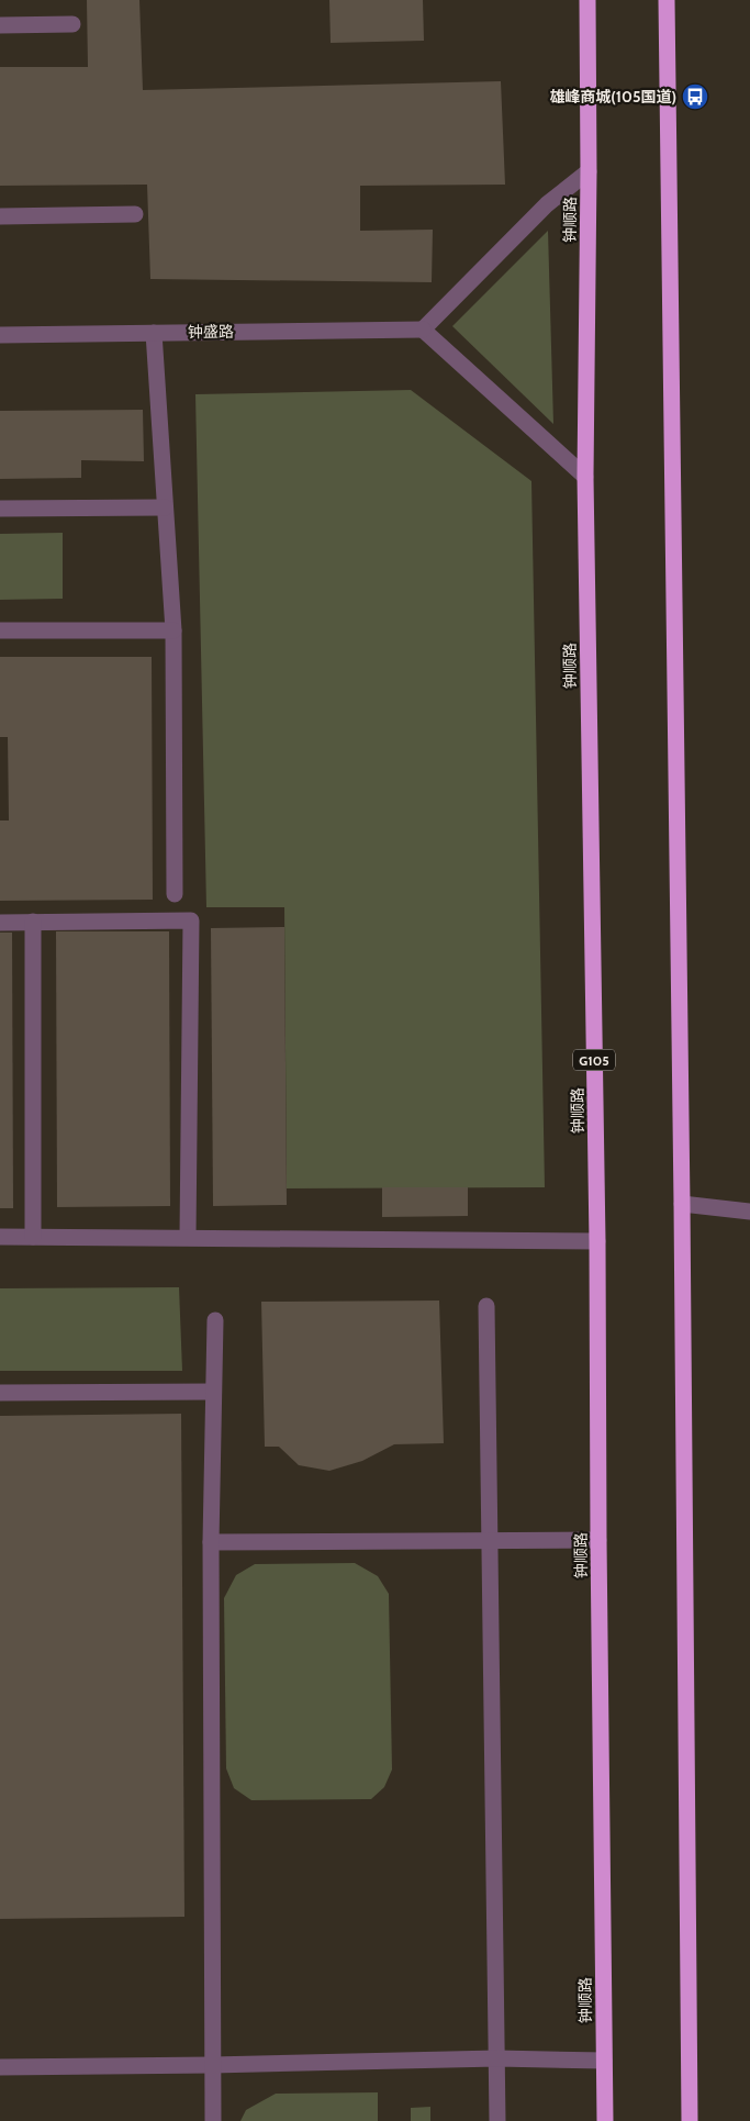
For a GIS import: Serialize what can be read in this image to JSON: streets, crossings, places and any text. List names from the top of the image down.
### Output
{
  "streets": {
    "highway": ["钟顺路", "G105"],
    "street": ["钟盛路"]
  },
  "places": {
    "bus stop": ["雄峰商城(105国道)"]
  }
}
